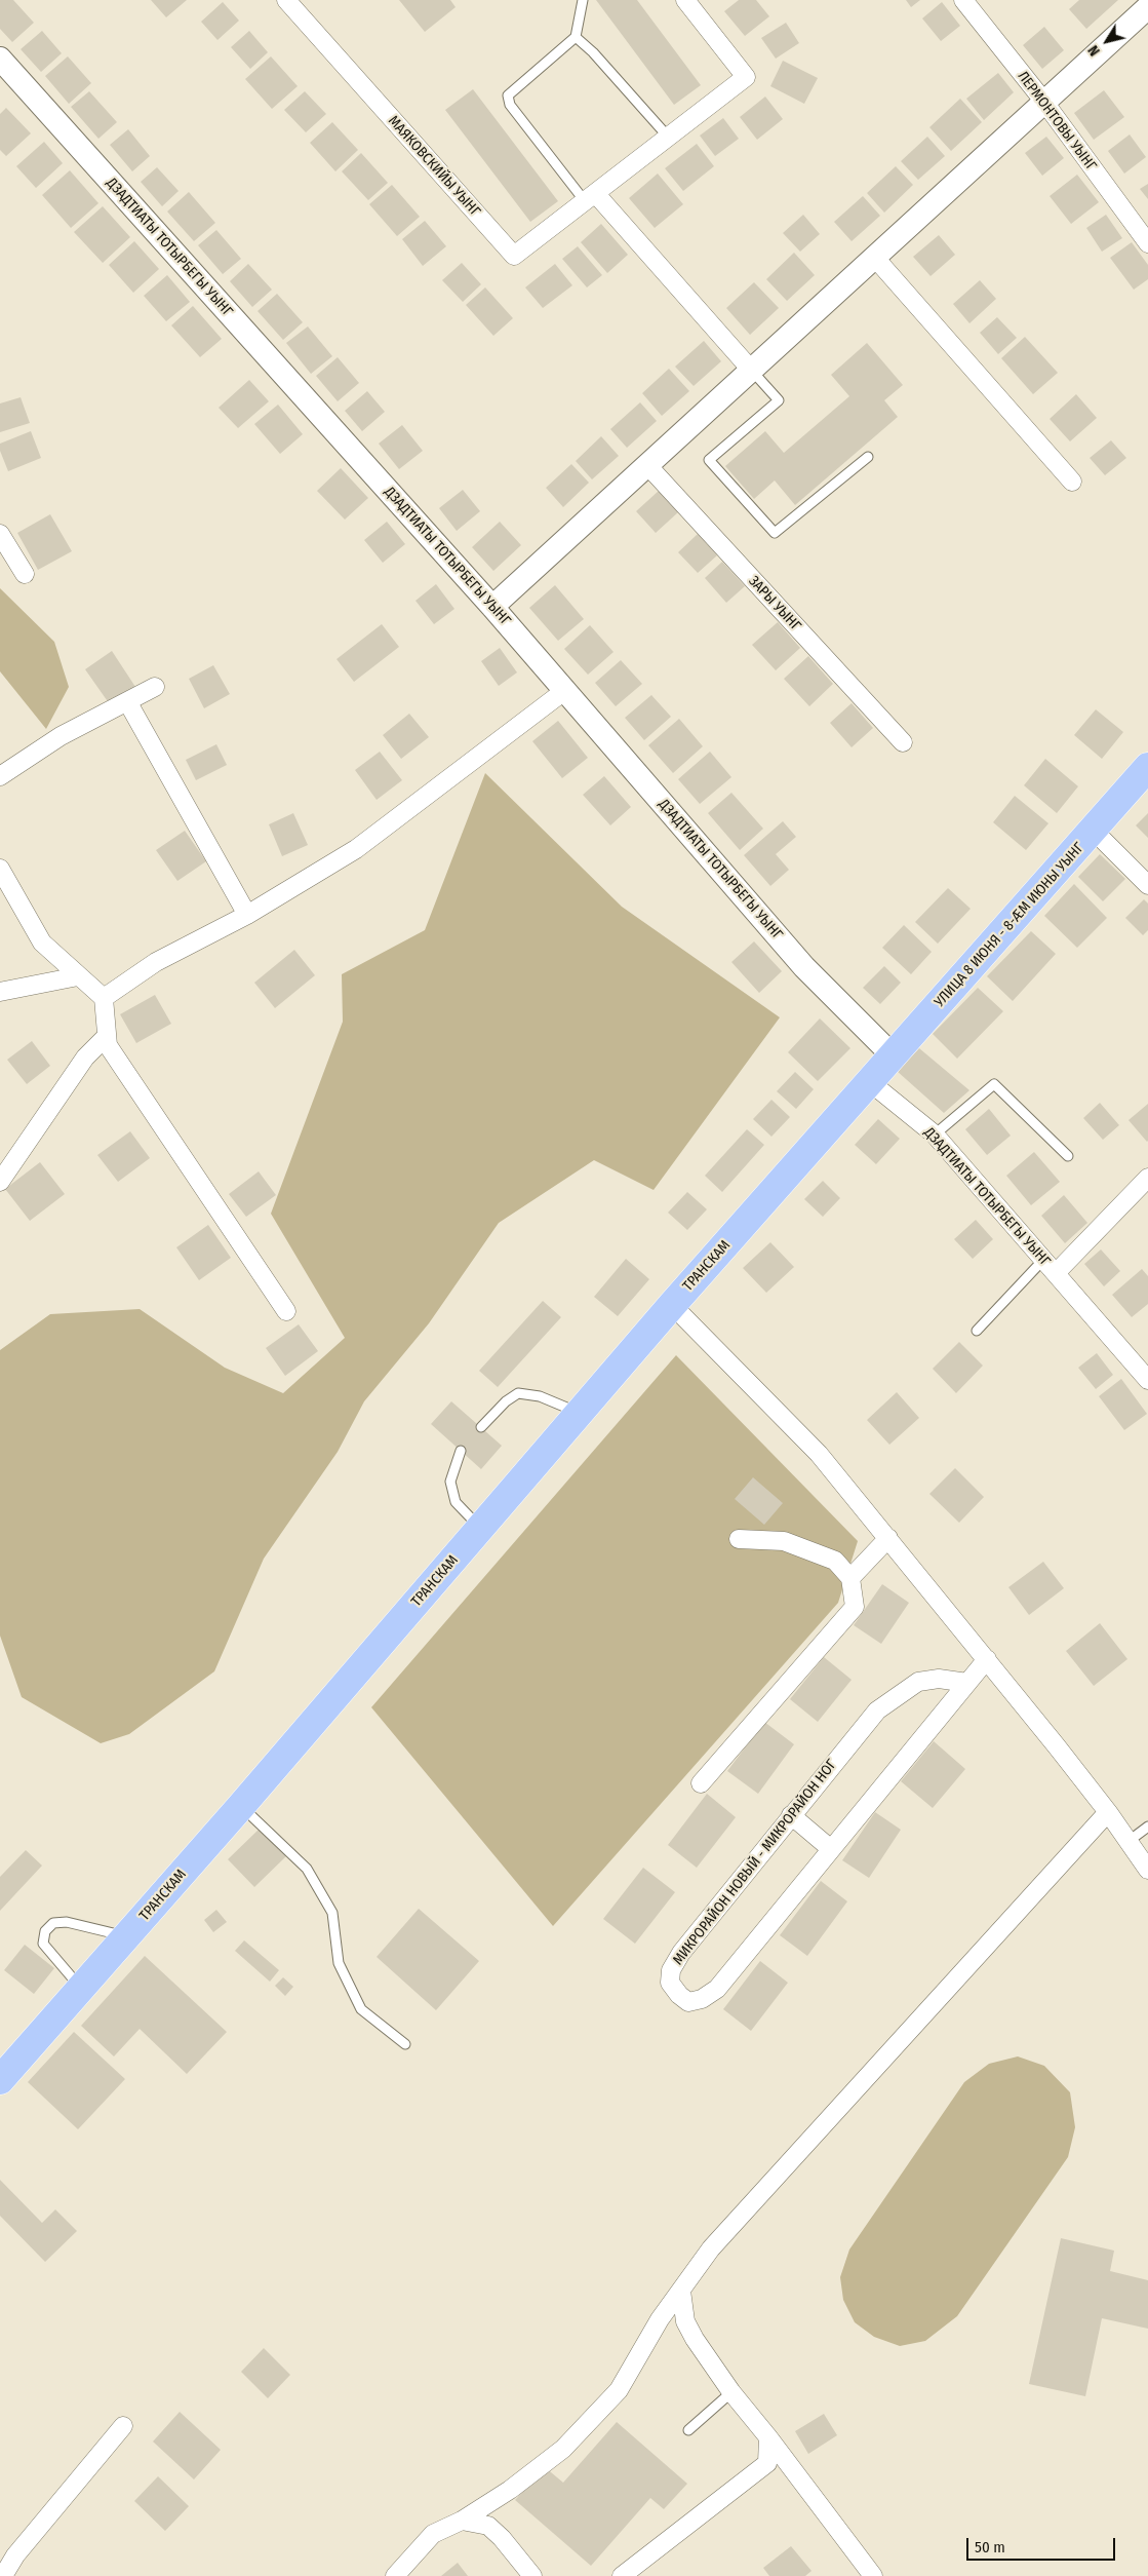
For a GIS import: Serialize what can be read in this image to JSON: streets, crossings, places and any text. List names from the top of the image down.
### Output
{
  "streets": {
    "highway": ["УЛИЦА 8 ИЮНЯ - 8-ӔМ ИЮНЫ УЫНГ", "ТРАНСКАМ"],
    "street": [
      "ЛЕРМОНТОВЫ УЫНГ",
      "МАЯКОВСКИЙЫ УЫНГ",
      "ДЗАДТИАТЫ ТОТЫРБЕГЫ УЫНГ",
      "ЗАРЫ УЫНГ",
      "МИКРОРАЙОН НОВЫЙ - МИКРОРАЙОН НОГ"
    ]
  },
  "crossings": [
    ["ДЗАДТИАТЫ ТОТЫРБЕГЫ УЫНГ", "УЛИЦА 8 ИЮНЯ - 8-ӔМ ИЮНЫ УЫНГ"],
    ["ДЗАДТИАТЫ ТОТЫРБЕГЫ УЫНГ", "ТРАНСКАМ"],
    ["УЛИЦА 8 ИЮНЯ - 8-ӔМ ИЮНЫ УЫНГ", "ТРАНСКАМ"]
  ],
  "scale_bar": "50 m",
  "north": "bottom left"
}
